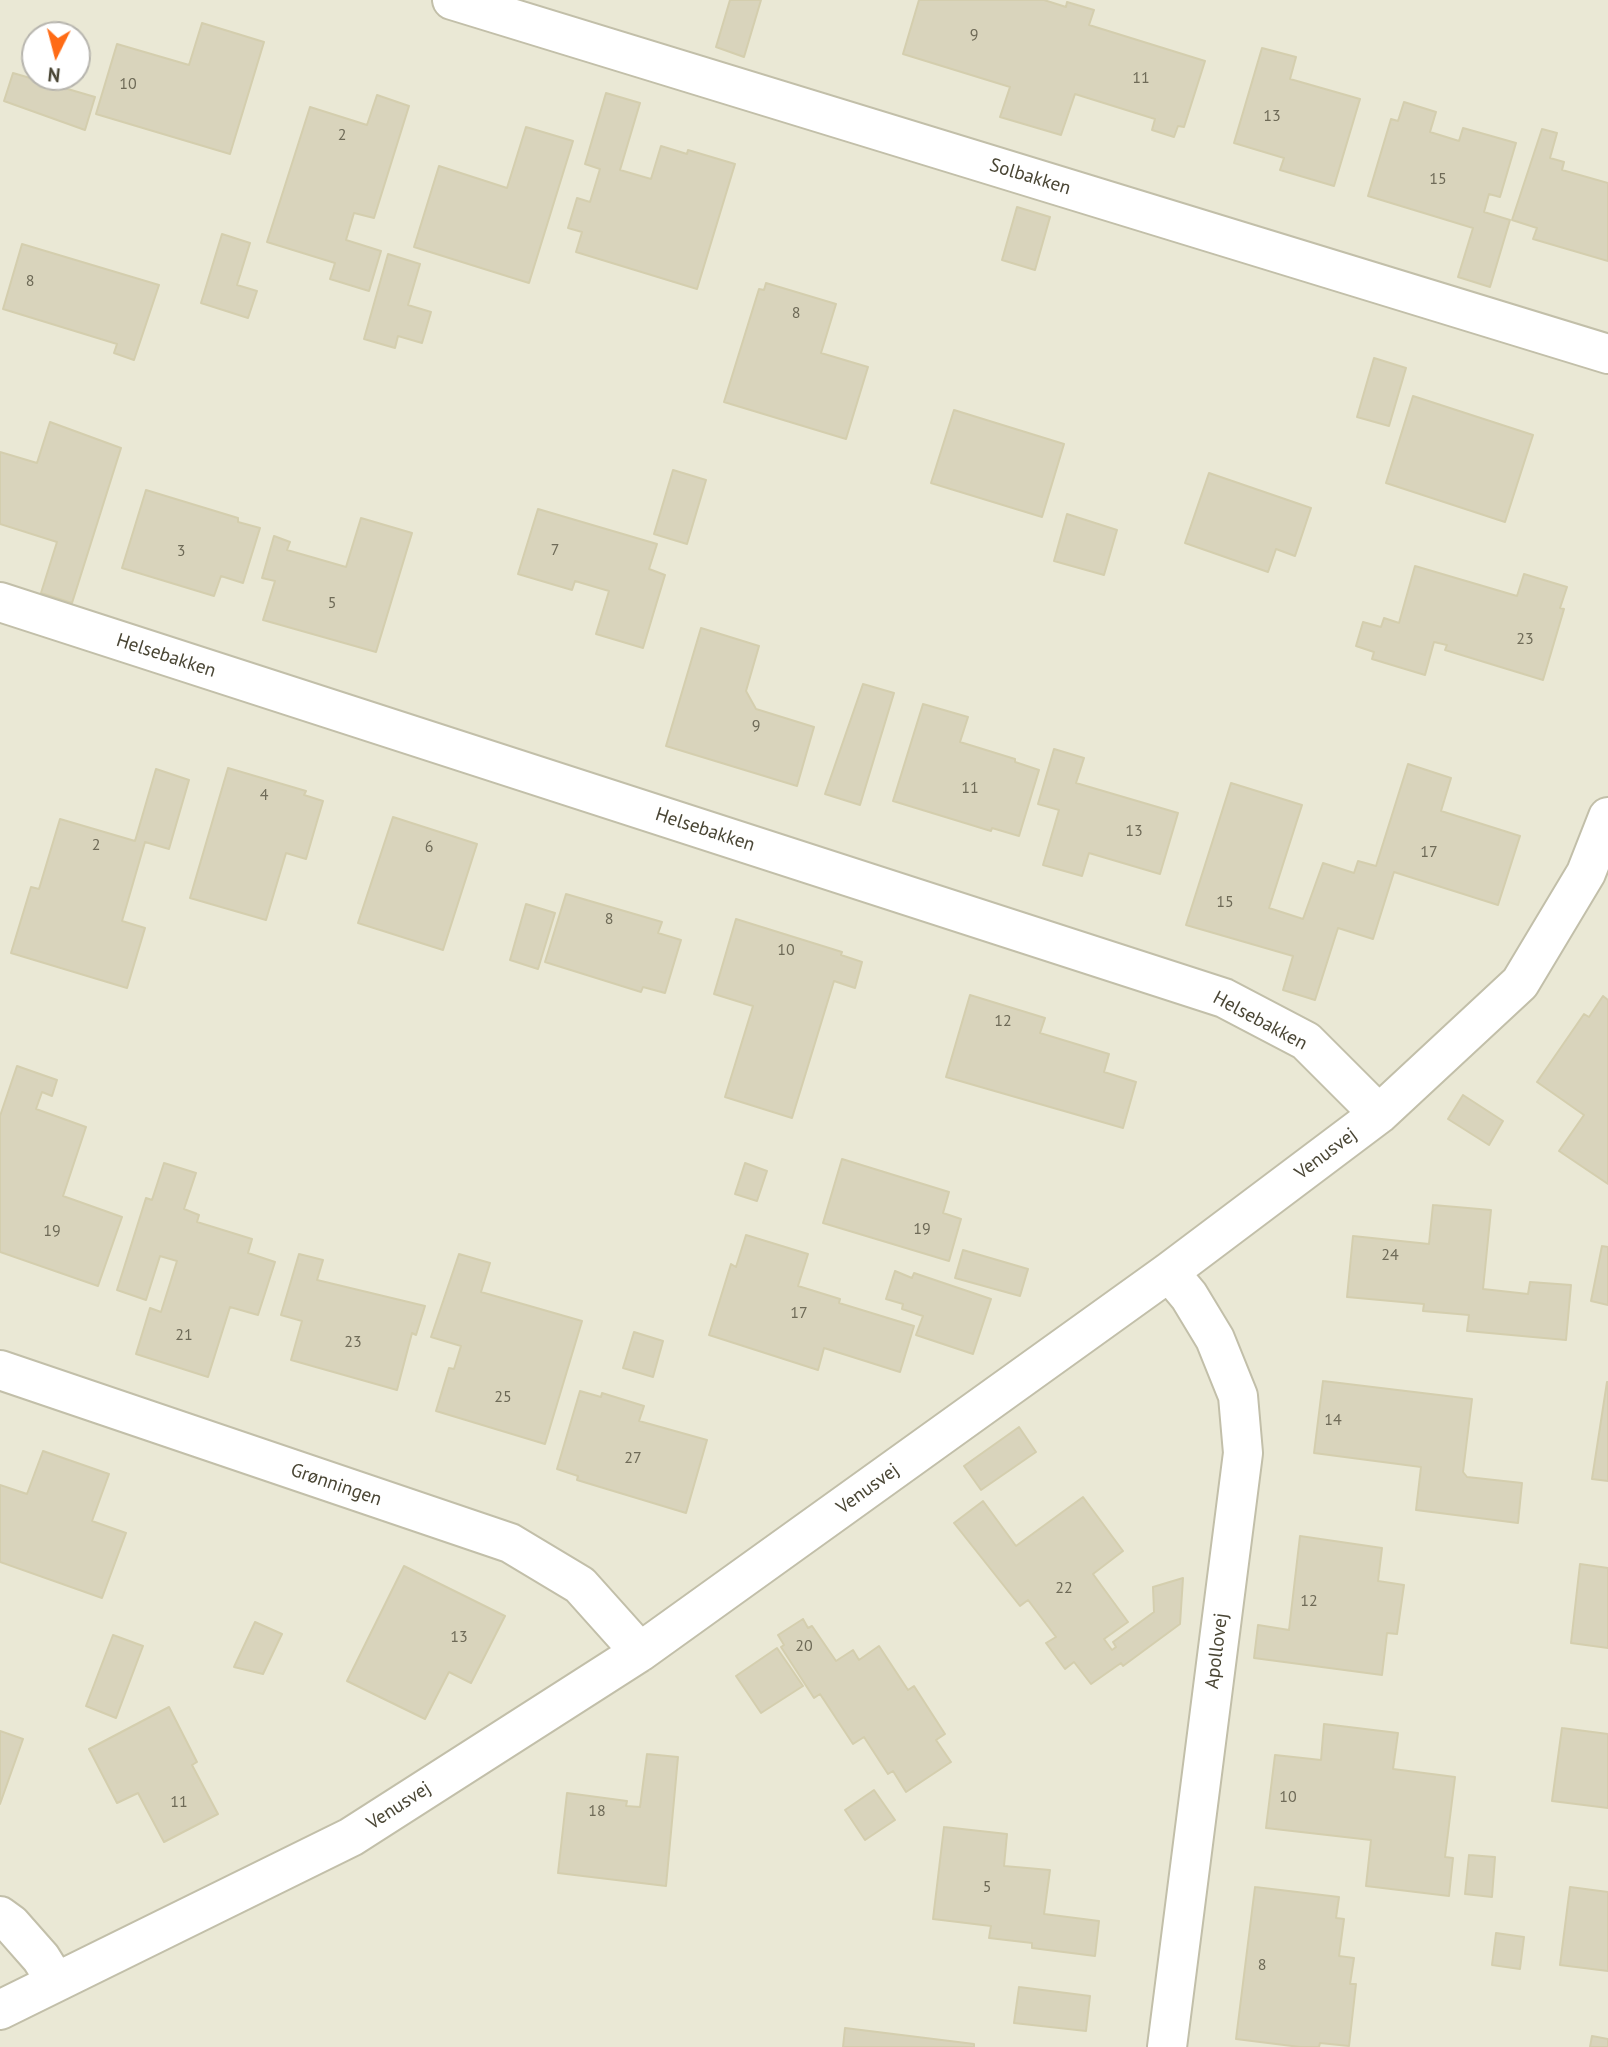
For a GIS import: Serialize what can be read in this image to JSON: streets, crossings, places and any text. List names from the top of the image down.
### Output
{
  "streets": {
    "street": [
      "Solbakken",
      "Helsebakken",
      "Venusvej",
      "Grønningen",
      "Apollovej"
    ]
  },
  "crossings": [
    ["Helsebakken", "Venusvej"],
    ["Venusvej", "Grønningen"],
    ["Venusvej", "Apollovej"]
  ],
  "house_numbers": [
    "9",
    "11",
    "10",
    "13",
    "2",
    "15",
    "8",
    "8",
    "7",
    "3",
    "5",
    "23",
    "9",
    "11",
    "4",
    "13",
    "2",
    "6",
    "17",
    "15",
    "8",
    "10",
    "12",
    "19",
    "19",
    "24",
    "17",
    "21",
    "23",
    "25",
    "14",
    "27",
    "22",
    "12",
    "13",
    "20",
    "10",
    "11",
    "18",
    "5",
    "8"
  ],
  "north": "bottom"
}
